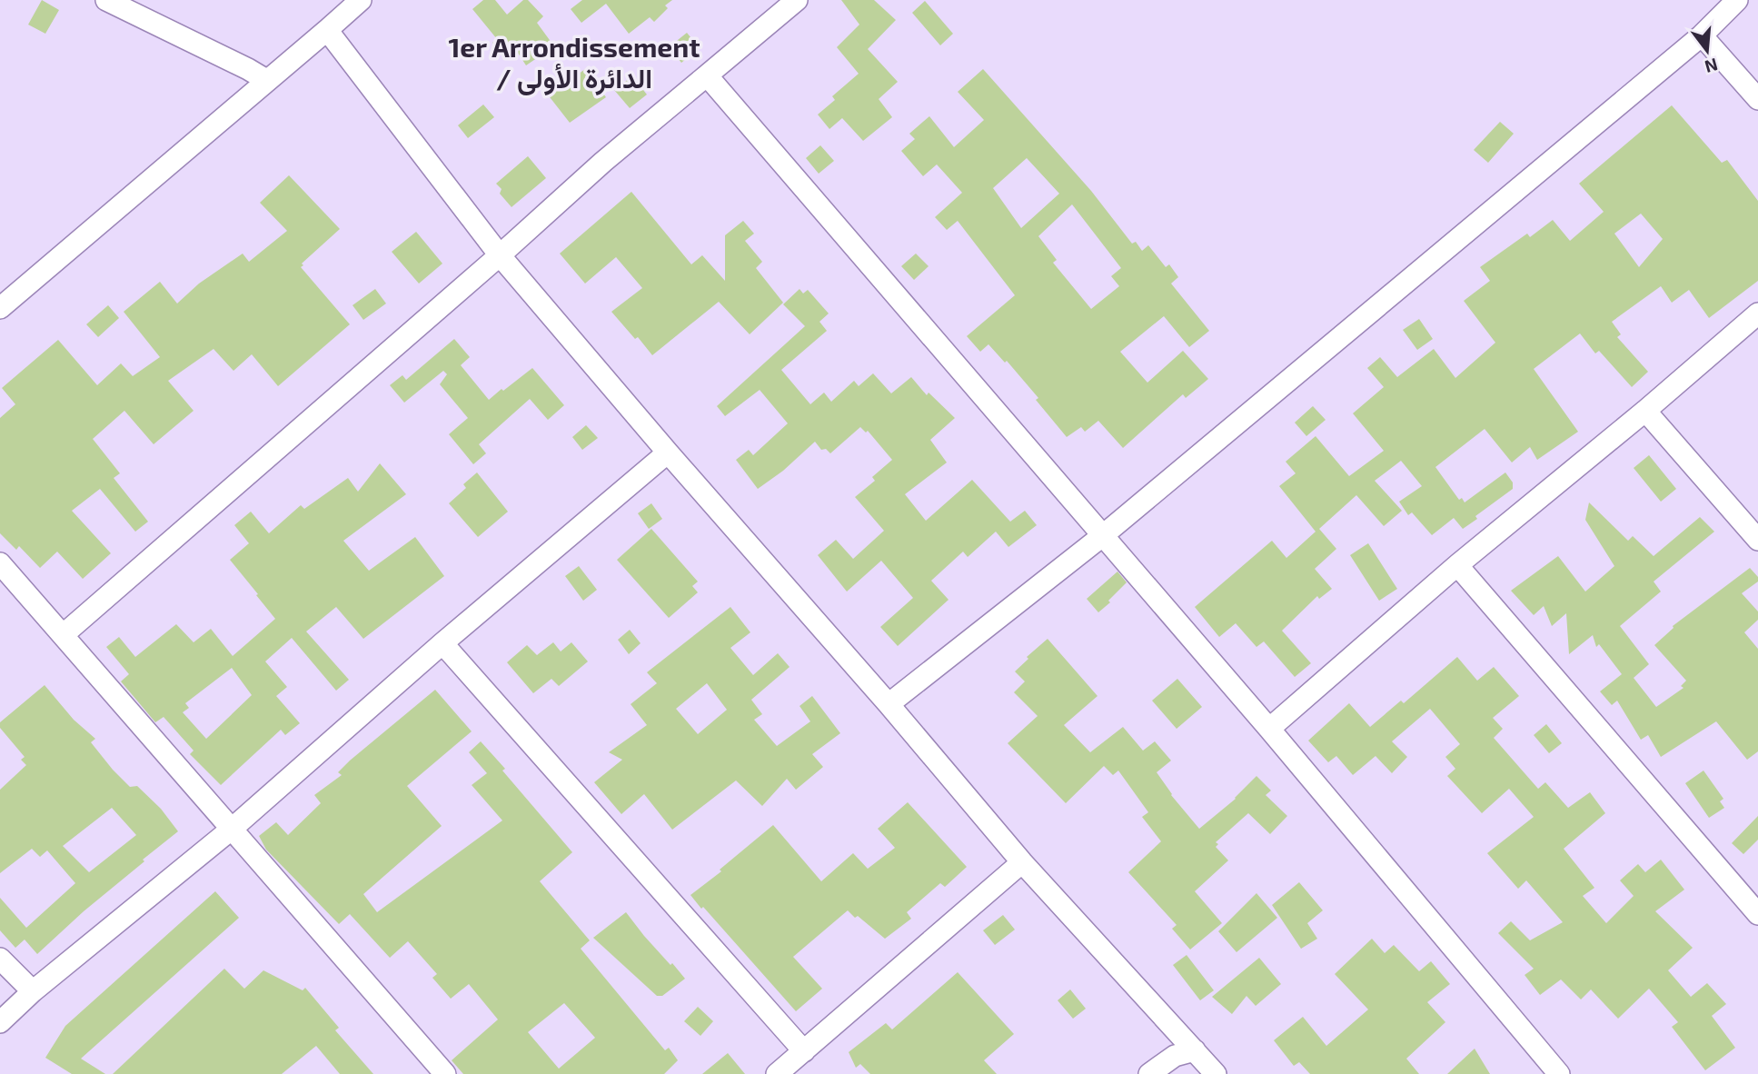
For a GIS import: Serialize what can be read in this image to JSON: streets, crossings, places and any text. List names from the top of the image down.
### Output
{
  "districts": ["1er Arrondissement / الدائرة الأولى"],
  "north": "bottom"
}
